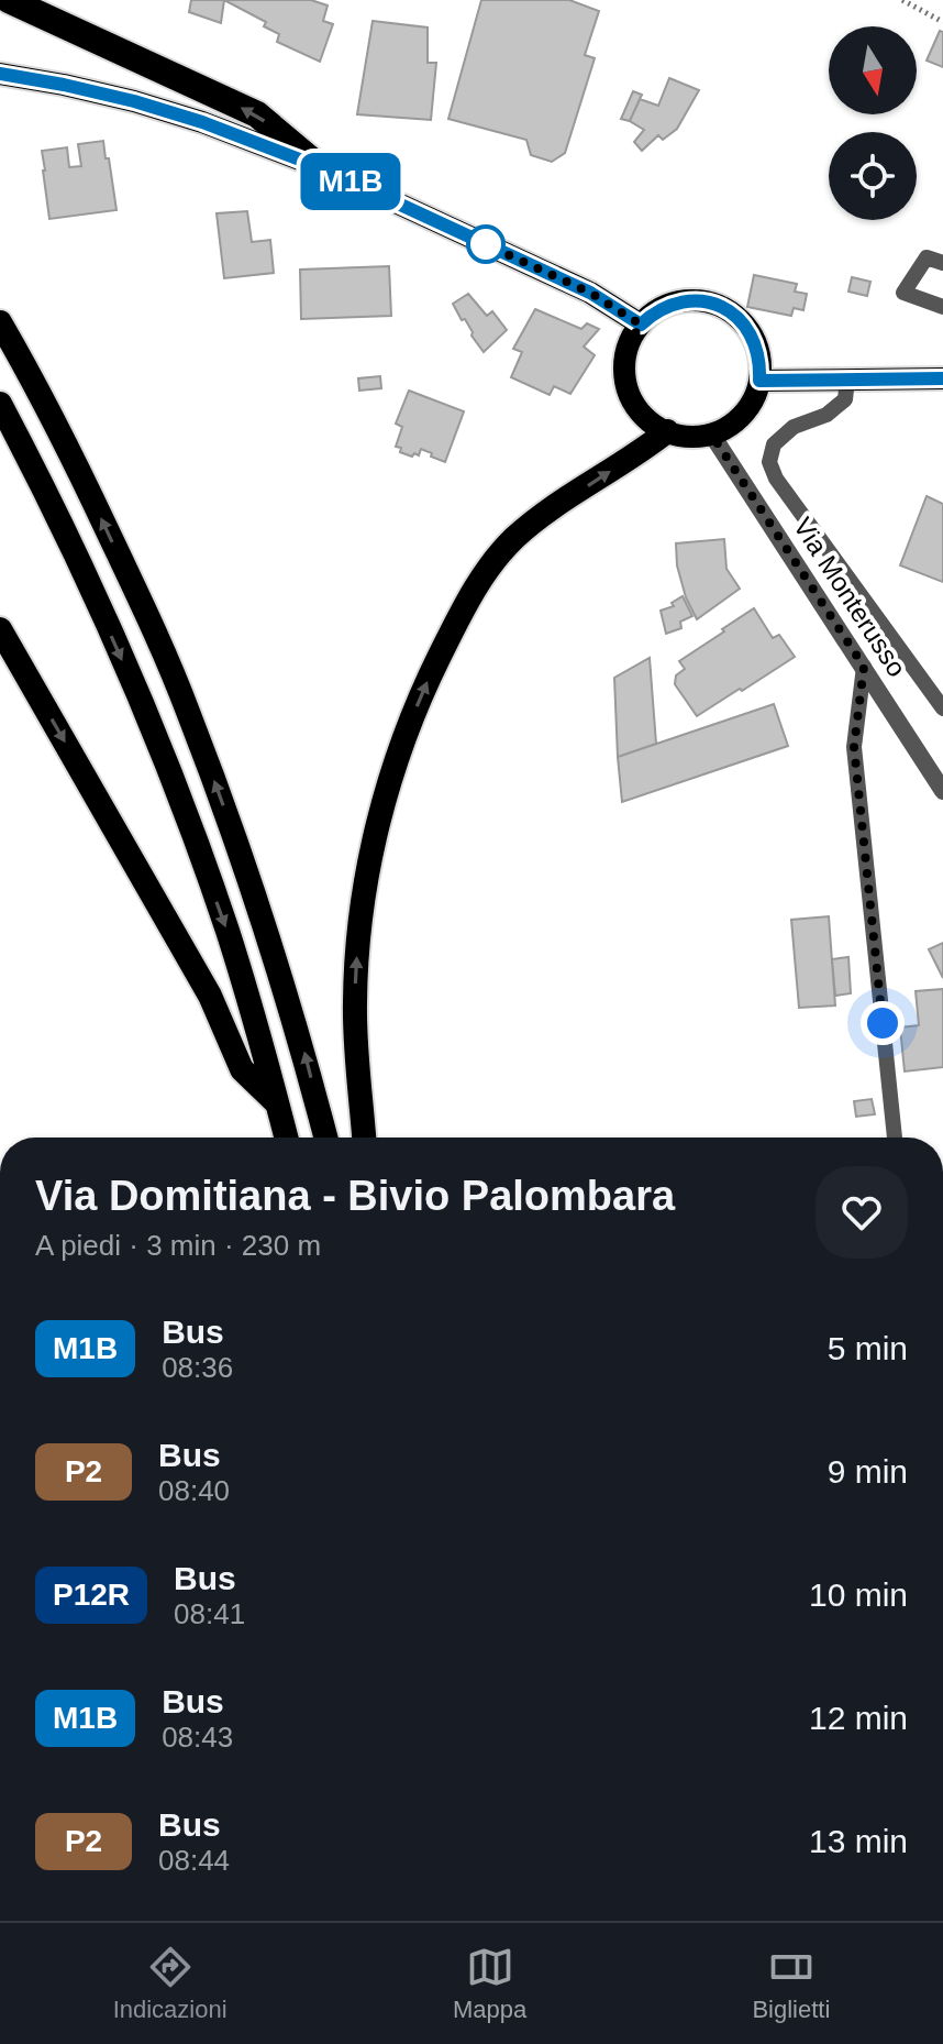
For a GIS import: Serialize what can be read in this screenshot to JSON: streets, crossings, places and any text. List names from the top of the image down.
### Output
{
  "streets": {
    "street": ["Via Monterusso"]
  },
  "lines": ["bus line M1B"],
  "north": "bottom",
  "page": {
    "on_map": "M1B",
    "heading": ["Via Domitiana - Bivio Palombara", "A piedi · 3 min · 230 m"],
    "list": [
      {
        "mark": "M1B",
        "name": "Bus",
        "note": "08:36",
        "value": "5 min"
      },
      {
        "mark": "P2",
        "name": "Bus",
        "note": "08:40",
        "value": "9 min"
      },
      {
        "mark": "P12R",
        "name": "Bus",
        "note": "08:41",
        "value": "10 min"
      },
      {
        "mark": "M1B",
        "name": "Bus",
        "note": "08:43",
        "value": "12 min"
      },
      {
        "mark": "P2",
        "name": "Bus",
        "note": "08:44",
        "value": "13 min"
      }
    ],
    "tabs": ["Indicazioni", "Mappa", "Biglietti"]
  }
}
